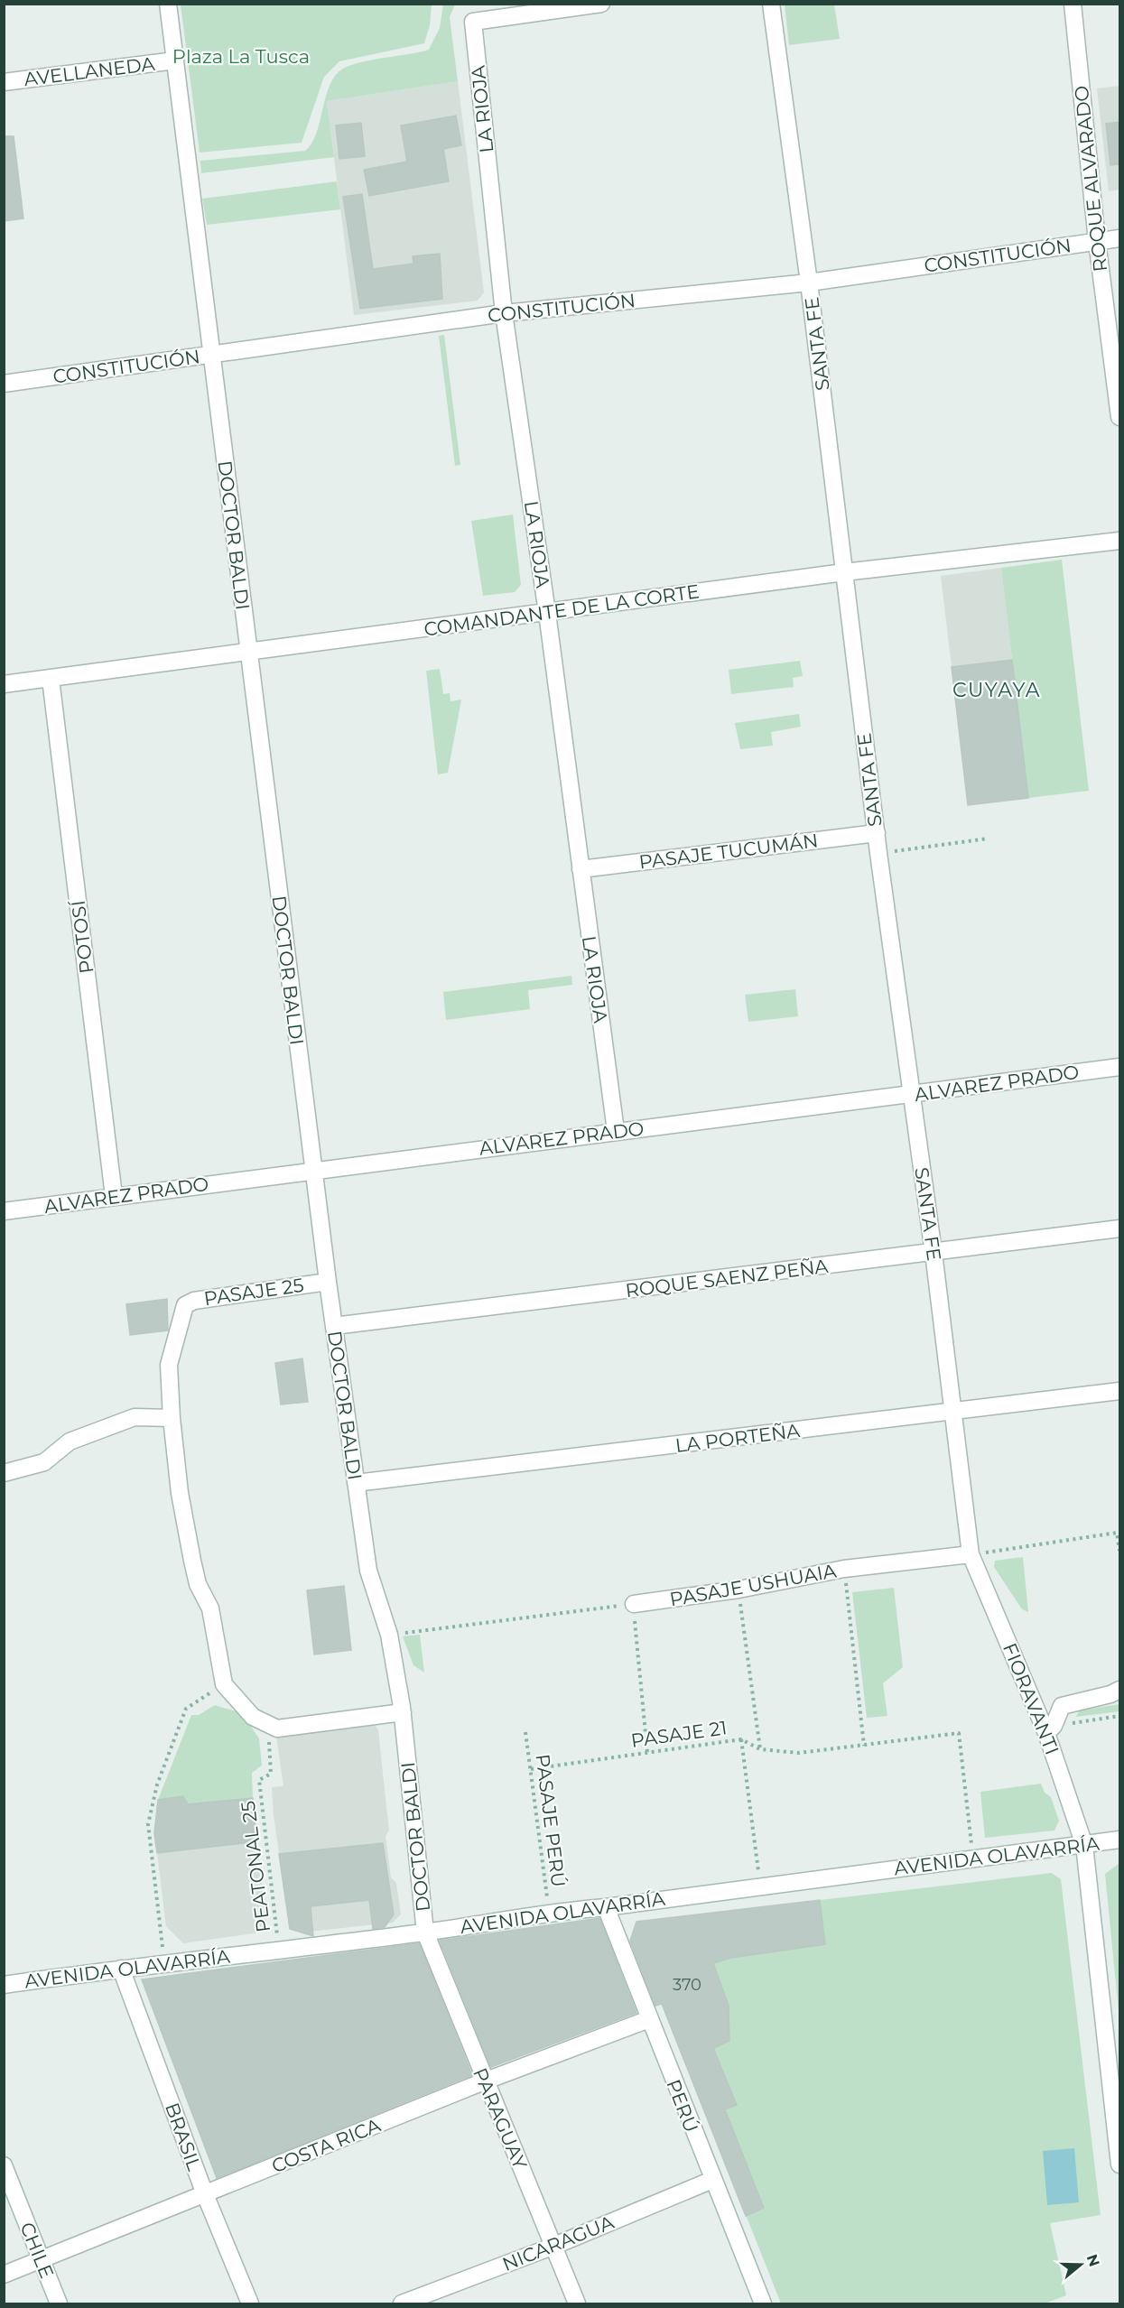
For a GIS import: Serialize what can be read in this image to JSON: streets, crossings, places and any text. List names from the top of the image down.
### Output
{
  "streets": {
    "street": [
      "AVELLANEDA",
      "LA RIOJA",
      "ROQUE ALVARADO",
      "CONSTITUCIÓN",
      "SANTA FE",
      "DOCTOR BALDI",
      "COMANDANTE DE LA CORTE",
      "PASAJE TUCUMÁN",
      "POTOSÍ",
      "ALVAREZ PRADO",
      "ROQUE SAENZ PEÑA",
      "PASAJE 25",
      "LA PORTEÑA",
      "PASAJE USHUAIA",
      "FIORAVANTI",
      "AVENIDA OLAVARRÍA",
      "PERÚ",
      "PARAGUAY",
      "BRASIL",
      "COSTA RICA",
      "NICARAGUA",
      "CHILE"
    ],
    "path": ["PASAJE 21", "PASAJE PERÚ", "PEATONAL 25"]
  },
  "crossings": [
    ["AVELLANEDA", "DOCTOR BALDI"],
    ["LA RIOJA", "CONSTITUCIÓN"],
    ["LA RIOJA", "COMANDANTE DE LA CORTE"],
    ["LA RIOJA", "PASAJE TUCUMÁN"],
    ["LA RIOJA", "ALVAREZ PRADO"],
    ["ROQUE ALVARADO", "CONSTITUCIÓN"],
    ["CONSTITUCIÓN", "SANTA FE"],
    ["CONSTITUCIÓN", "DOCTOR BALDI"],
    ["SANTA FE", "COMANDANTE DE LA CORTE"],
    ["SANTA FE", "PASAJE TUCUMÁN"],
    ["SANTA FE", "ALVAREZ PRADO"],
    ["SANTA FE", "ROQUE SAENZ PEÑA"],
    ["SANTA FE", "LA PORTEÑA"],
    ["SANTA FE", "PASAJE USHUAIA"],
    ["SANTA FE", "FIORAVANTI"],
    ["DOCTOR BALDI", "COMANDANTE DE LA CORTE"],
    ["DOCTOR BALDI", "ALVAREZ PRADO"],
    ["DOCTOR BALDI", "ROQUE SAENZ PEÑA"],
    ["DOCTOR BALDI", "PASAJE 25"],
    ["DOCTOR BALDI", "LA PORTEÑA"],
    ["DOCTOR BALDI", "AVENIDA OLAVARRÍA"],
    ["DOCTOR BALDI", "PARAGUAY"],
    ["COMANDANTE DE LA CORTE", "POTOSÍ"],
    ["POTOSÍ", "ALVAREZ PRADO"],
    ["PASAJE USHUAIA", "FIORAVANTI"],
    ["FIORAVANTI", "AVENIDA OLAVARRÍA"],
    ["PASAJE 21", "PASAJE PERÚ"],
    ["PASAJE 21", "AVENIDA OLAVARRÍA"],
    ["PASAJE PERÚ", "AVENIDA OLAVARRÍA"],
    ["AVENIDA OLAVARRÍA", "PEATONAL 25"],
    ["AVENIDA OLAVARRÍA", "PERÚ"],
    ["AVENIDA OLAVARRÍA", "PARAGUAY"],
    ["AVENIDA OLAVARRÍA", "BRASIL"],
    ["PERÚ", "COSTA RICA"],
    ["PERÚ", "NICARAGUA"],
    ["PARAGUAY", "COSTA RICA"],
    ["PARAGUAY", "NICARAGUA"],
    ["BRASIL", "COSTA RICA"],
    ["COSTA RICA", "CHILE"]
  ],
  "districts": ["CUYAYA"],
  "parks": ["Plaza La Tusca"],
  "house_numbers": ["370"],
  "north": "right"
}
